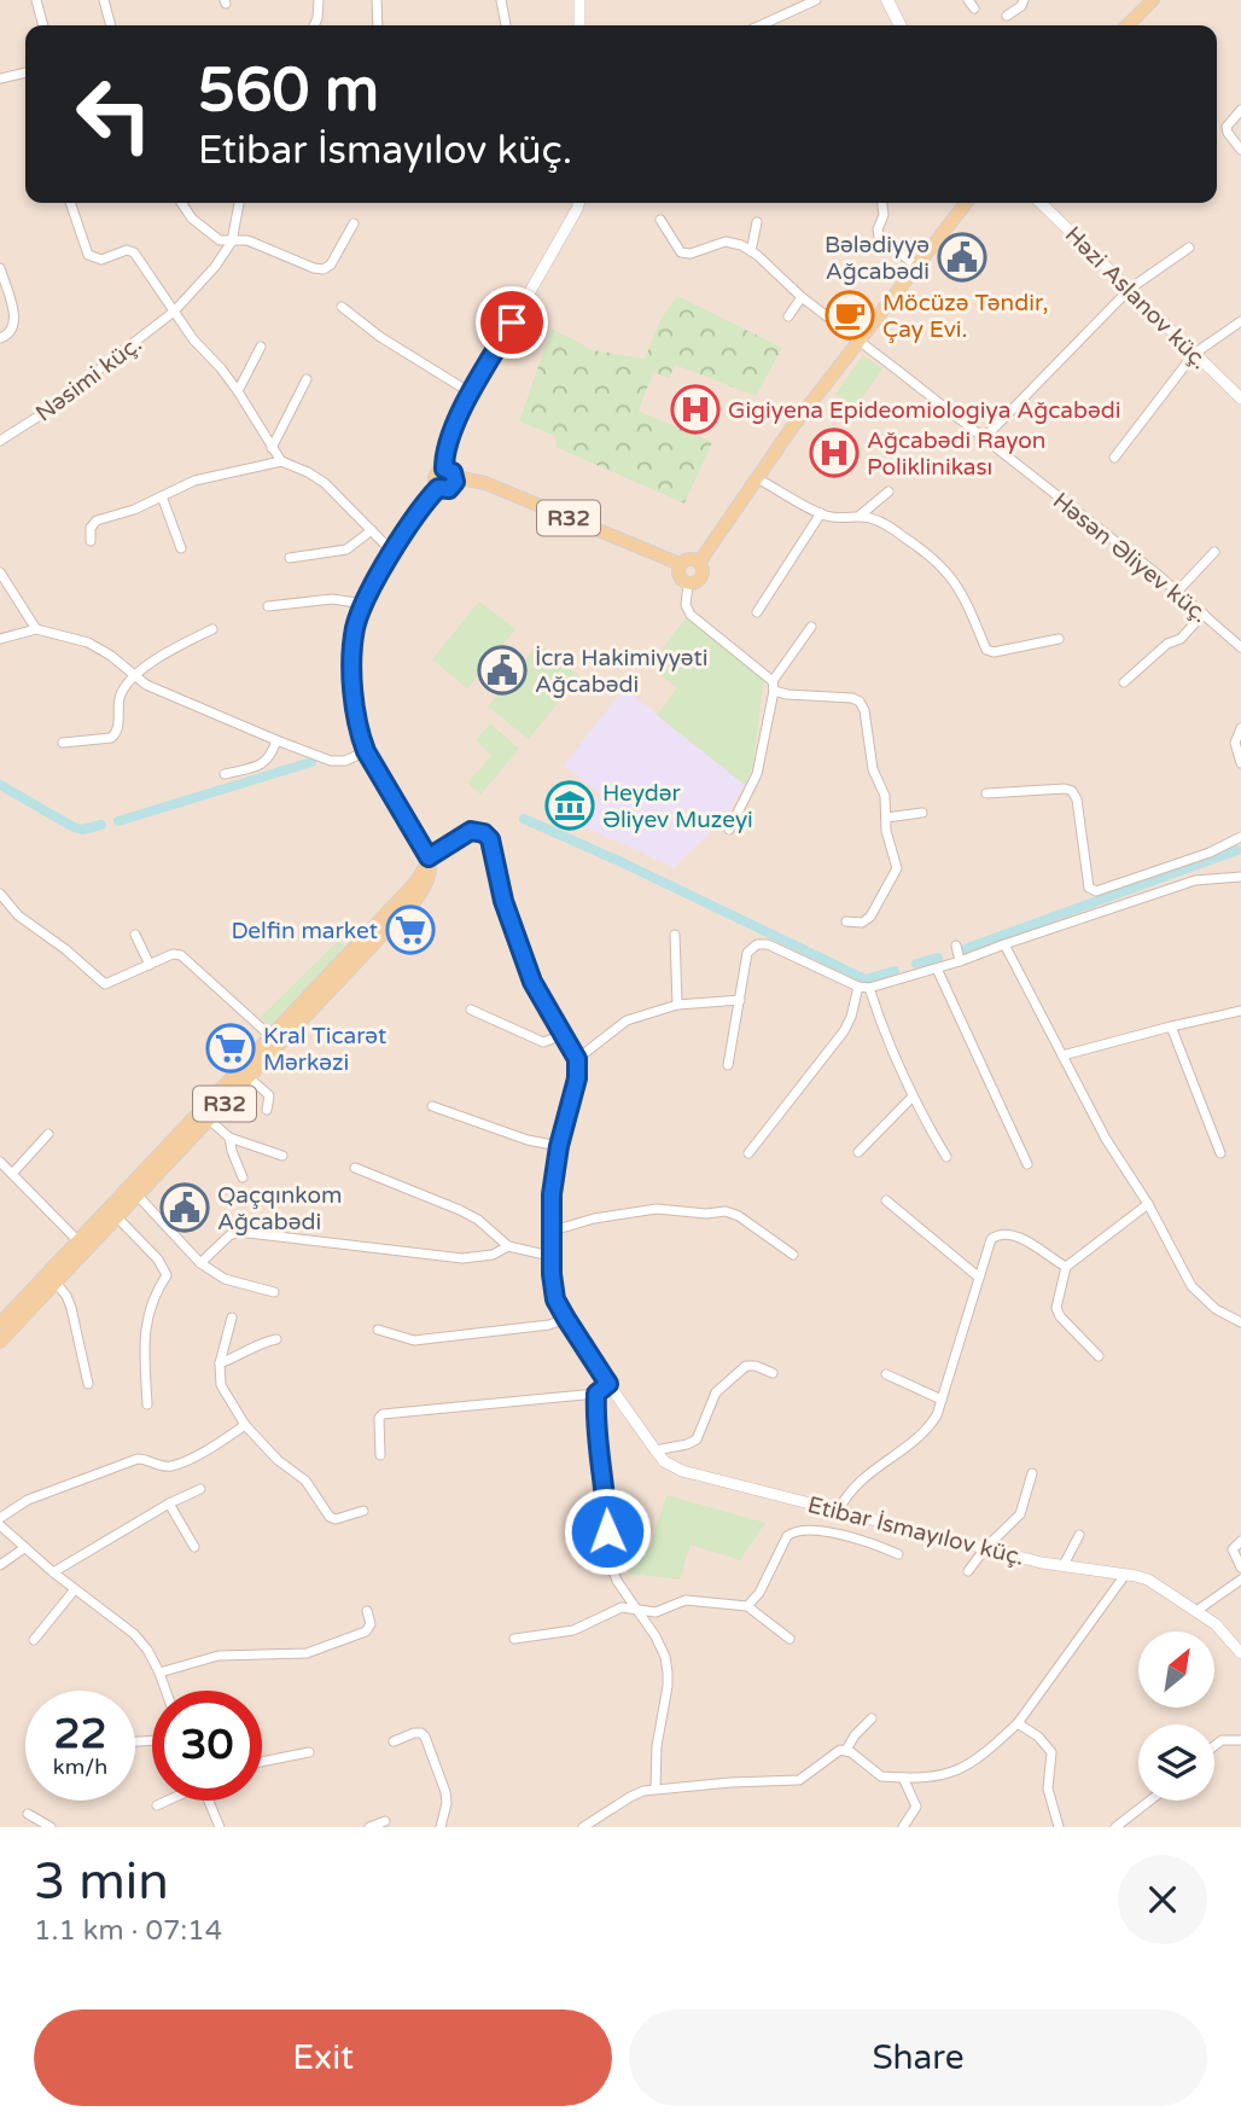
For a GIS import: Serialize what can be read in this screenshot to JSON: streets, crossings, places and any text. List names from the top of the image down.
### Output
{
  "streets": {
    "main road": ["R32"],
    "street": [
      "Həzi Aslanov küç.",
      "Nəsimi küç.",
      "Həsən Əliyev küç.",
      "Etibar İsmayılov küç."
    ]
  },
  "places": {
    "public building": ["Bələdiyyə Ağcabədi", "İcra Hakimiyyəti Ağcabədi", "Qaçqınkom Ağcabədi"],
    "cafe": ["Möcüzə Təndir, Çay Evi."],
    "hospital": ["Gigiyena Epideomiologiya Ağcabədi", "Ağcabədi Rayon Poliklinikası"],
    "museum": ["Heydər Əliyev Muzeyi"],
    "supermarket": ["Delfin market", "Kral Ticarət Mərkəzi"]
  },
  "north": "top right",
  "page": {
    "turn": ["560 m", "Etibar İsmayılov küç."],
    "speed": "22 km/h",
    "limit": "30",
    "heading": ["3 min", "1.1 km · 07:14"],
    "buttons": ["Exit", "Share"]
  }
}
